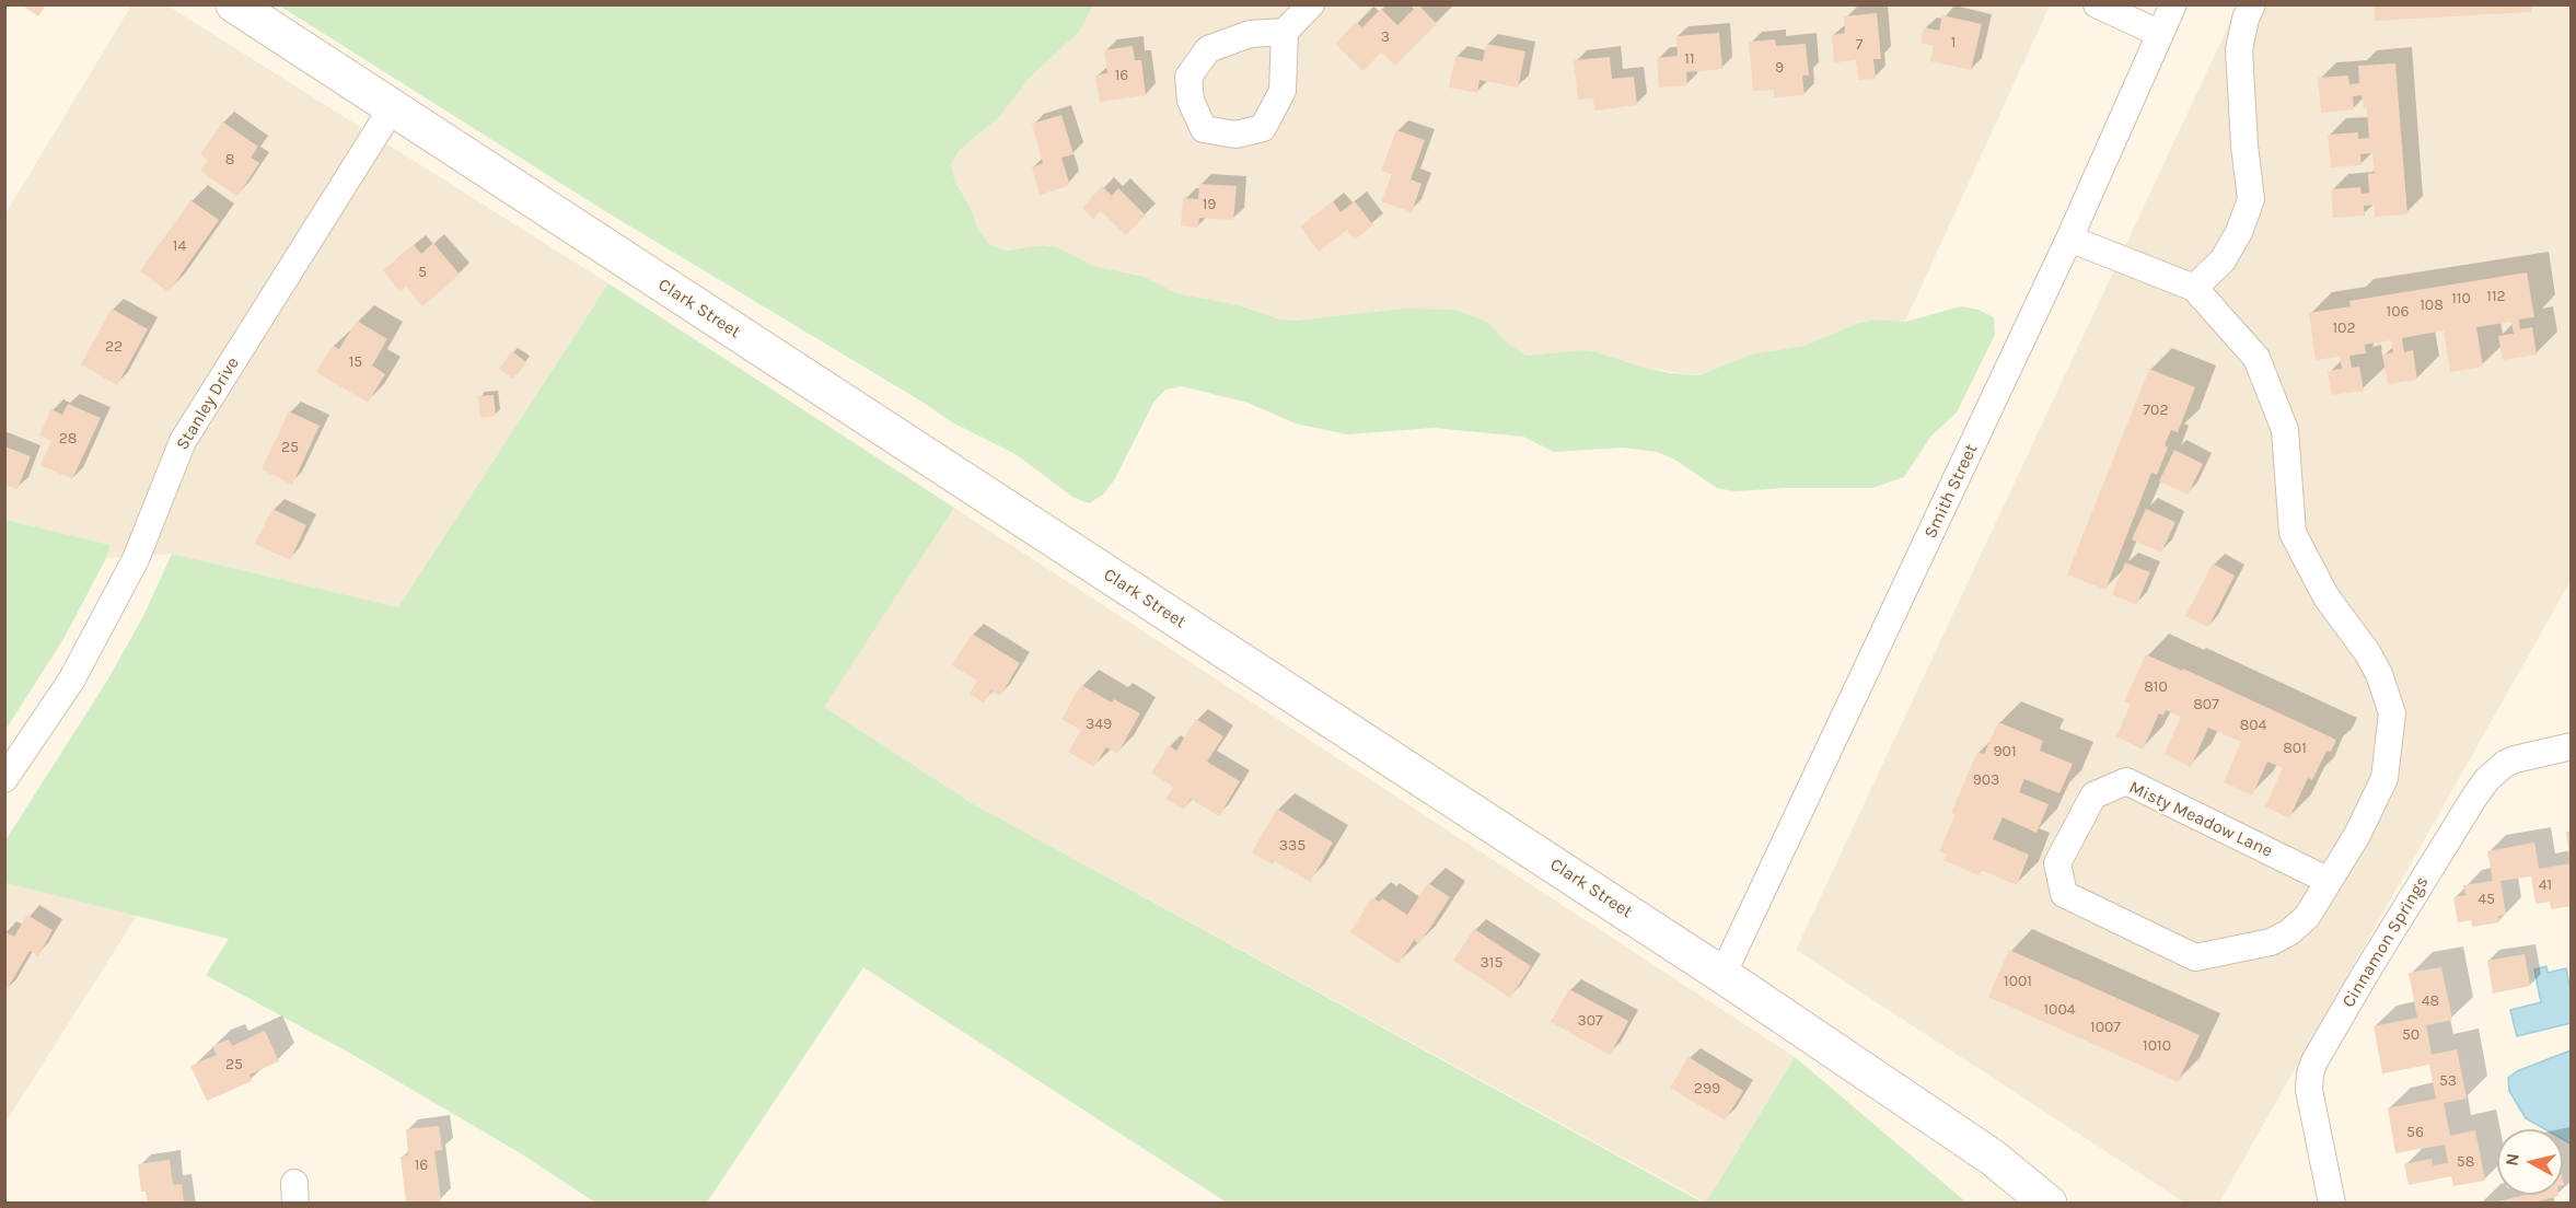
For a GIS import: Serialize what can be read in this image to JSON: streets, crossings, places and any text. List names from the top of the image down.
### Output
{
  "streets": {
    "main road": ["Clark Street"],
    "street": [
      "Stanley Drive",
      "Smith Street",
      "Misty Meadow Lane",
      "Cinnamon Springs"
    ]
  },
  "crossings": [
    ["Clark Street", "Stanley Drive"],
    ["Clark Street", "Smith Street"]
  ],
  "house_numbers": [
    "3",
    "1",
    "7",
    "11",
    "9",
    "16",
    "8",
    "19",
    "14",
    "5",
    "112",
    "110",
    "108",
    "106",
    "102",
    "22",
    "15",
    "702",
    "28",
    "25",
    "810",
    "807",
    "349",
    "804",
    "801",
    "901",
    "903",
    "335",
    "41",
    "45",
    "315",
    "1001",
    "48",
    "1004",
    "307",
    "1007",
    "50",
    "1010",
    "25",
    "53",
    "299",
    "56",
    "58",
    "16"
  ],
  "north": "left"
}
